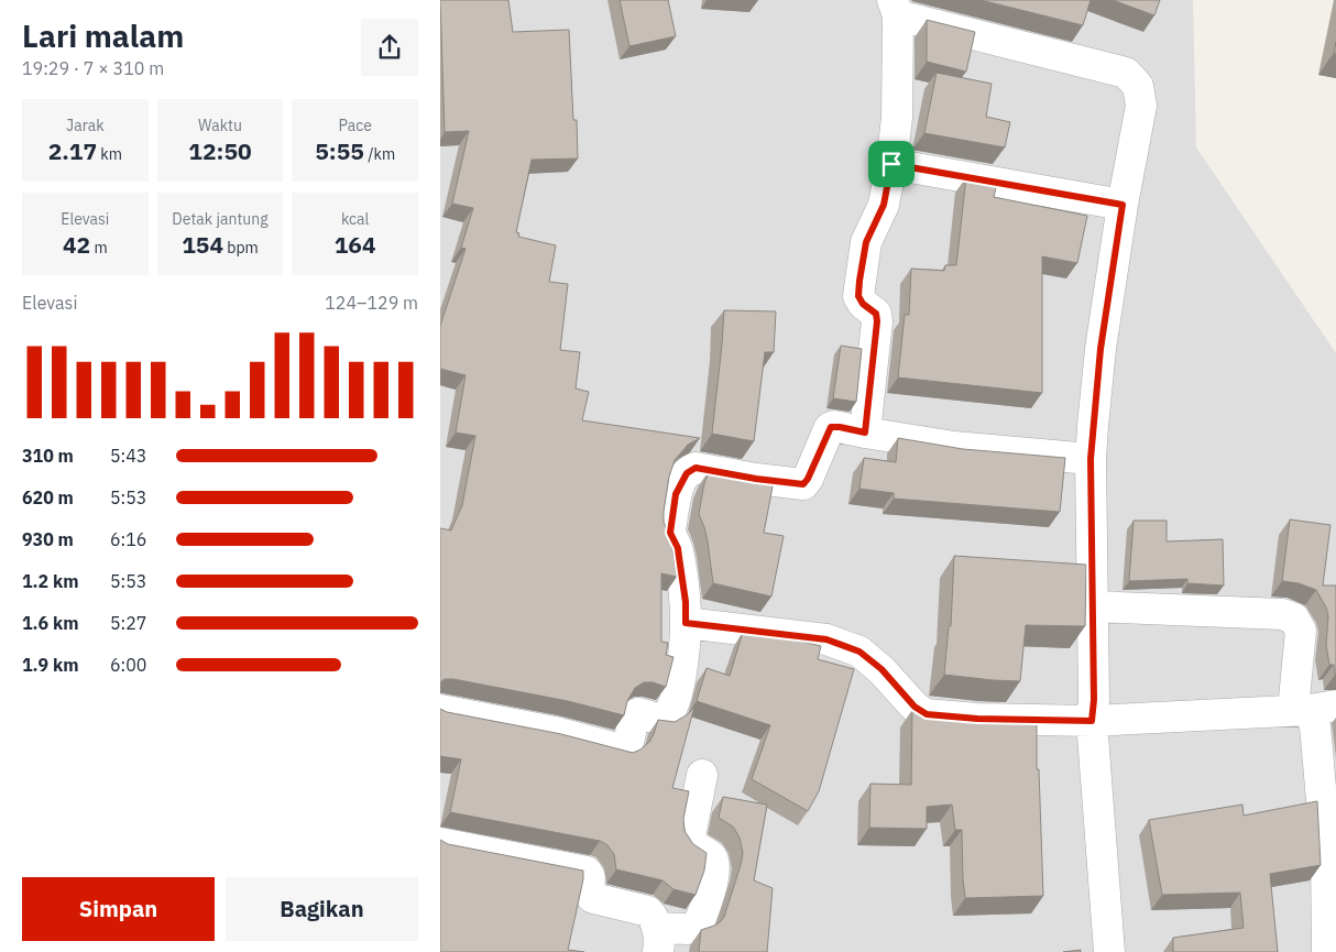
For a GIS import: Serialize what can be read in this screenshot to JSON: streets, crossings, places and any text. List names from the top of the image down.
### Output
{
  "page": {
    "heading": ["Lari malam", "19:29 · 7 × 310 m"],
    "stats": [
      ["Jarak", "2.17 km"],
      ["Waktu", "12:50"],
      ["Pace", "5:55 /km"],
      ["Elevasi", "42 m"],
      ["Detak jantung", "154 bpm"],
      ["kcal", "164"]
    ],
    "chart": ["Elevasi", "124–129 m"],
    "list": [
      {
        "name": "310 m",
        "note": "5:43"
      },
      {
        "name": "620 m",
        "note": "5:53"
      },
      {
        "name": "930 m",
        "note": "6:16"
      },
      {
        "name": "1.2 km",
        "note": "5:53"
      },
      {
        "name": "1.6 km",
        "note": "5:27"
      },
      {
        "name": "1.9 km",
        "note": "6:00"
      }
    ],
    "buttons": ["Simpan", "Bagikan"]
  }
}
